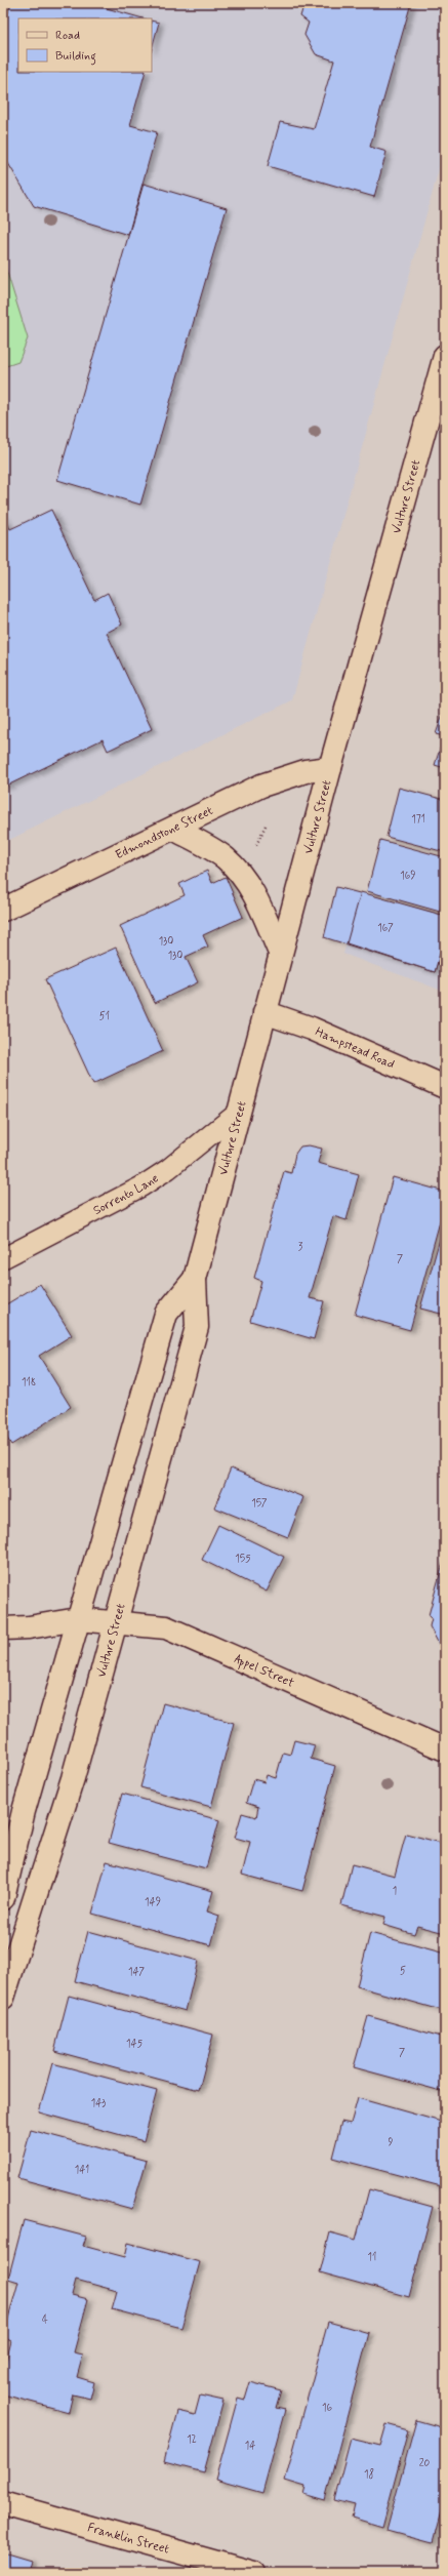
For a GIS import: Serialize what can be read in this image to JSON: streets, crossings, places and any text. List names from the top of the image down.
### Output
{
  "streets": {
    "main road": [
      "Vulture Street",
      "Edmondstone Street",
      "Hampstead Road",
      "Appel Street",
      "Franklin Street"
    ],
    "lane": ["Sorrento Lane"]
  },
  "crossings": [
    ["Vulture Street", "Edmondstone Street"],
    ["Vulture Street", "Hampstead Road"],
    ["Vulture Street", "Sorrento Lane"],
    ["Vulture Street", "Appel Street"]
  ],
  "house_numbers": [
    "171",
    "169",
    "167",
    "130",
    "130",
    "51",
    "3",
    "7",
    "118",
    "157",
    "155",
    "1",
    "149",
    "5",
    "147",
    "145",
    "7",
    "143",
    "9",
    "141",
    "11",
    "4",
    "16",
    "12",
    "14",
    "20",
    "18"
  ],
  "legend": ["Road", "Building"]
}
